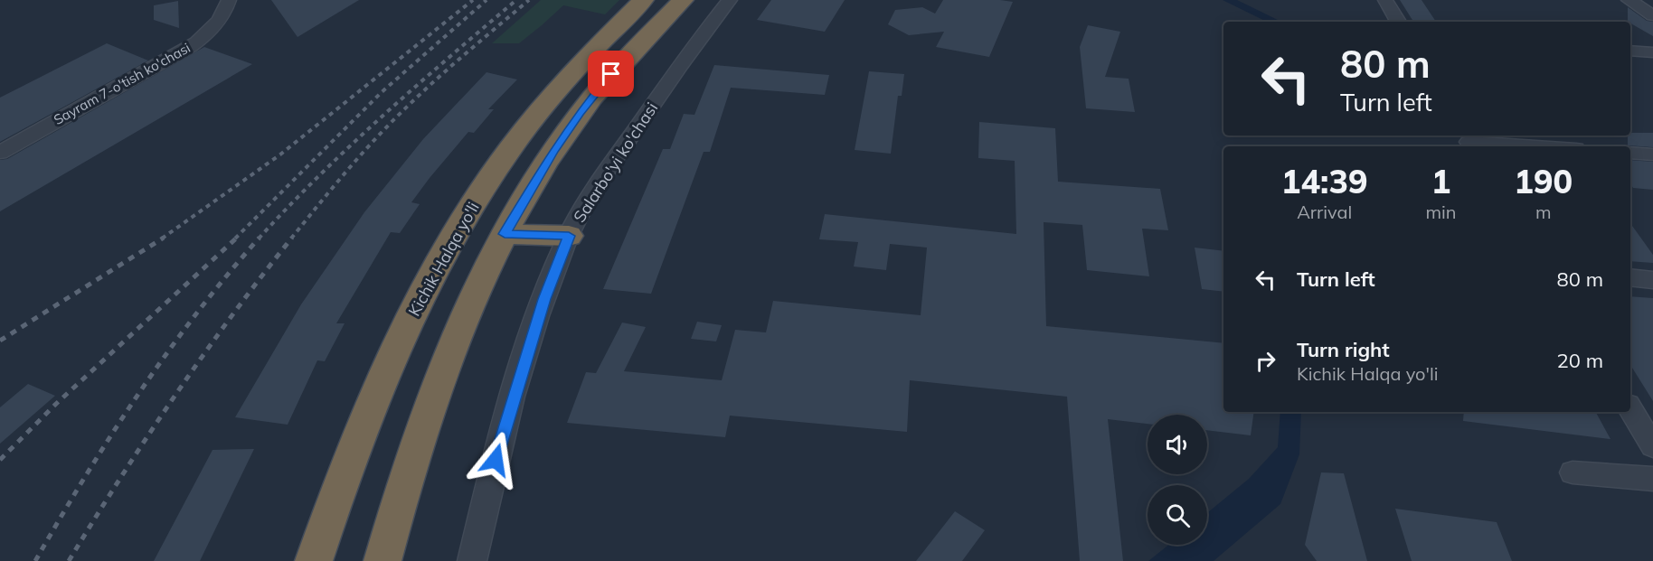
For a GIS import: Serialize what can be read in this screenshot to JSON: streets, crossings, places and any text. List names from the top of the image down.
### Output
{
  "streets": {
    "highway": ["Kichik Halqa yo'li"],
    "street": ["Sayram 7-o'tish ko'chasi", "Salarbo'yi ko'chasi"]
  },
  "page": {
    "turn": ["80 m", "Turn left"],
    "eta": [
      "14:39",
      "Arrival",
      "1",
      "min",
      "190",
      "m"
    ],
    "list": [
      {
        "name": "Turn left",
        "value": "80 m"
      },
      {
        "name": "Turn right",
        "note": "Kichik Halqa yo'li",
        "value": "20 m"
      }
    ]
  }
}
